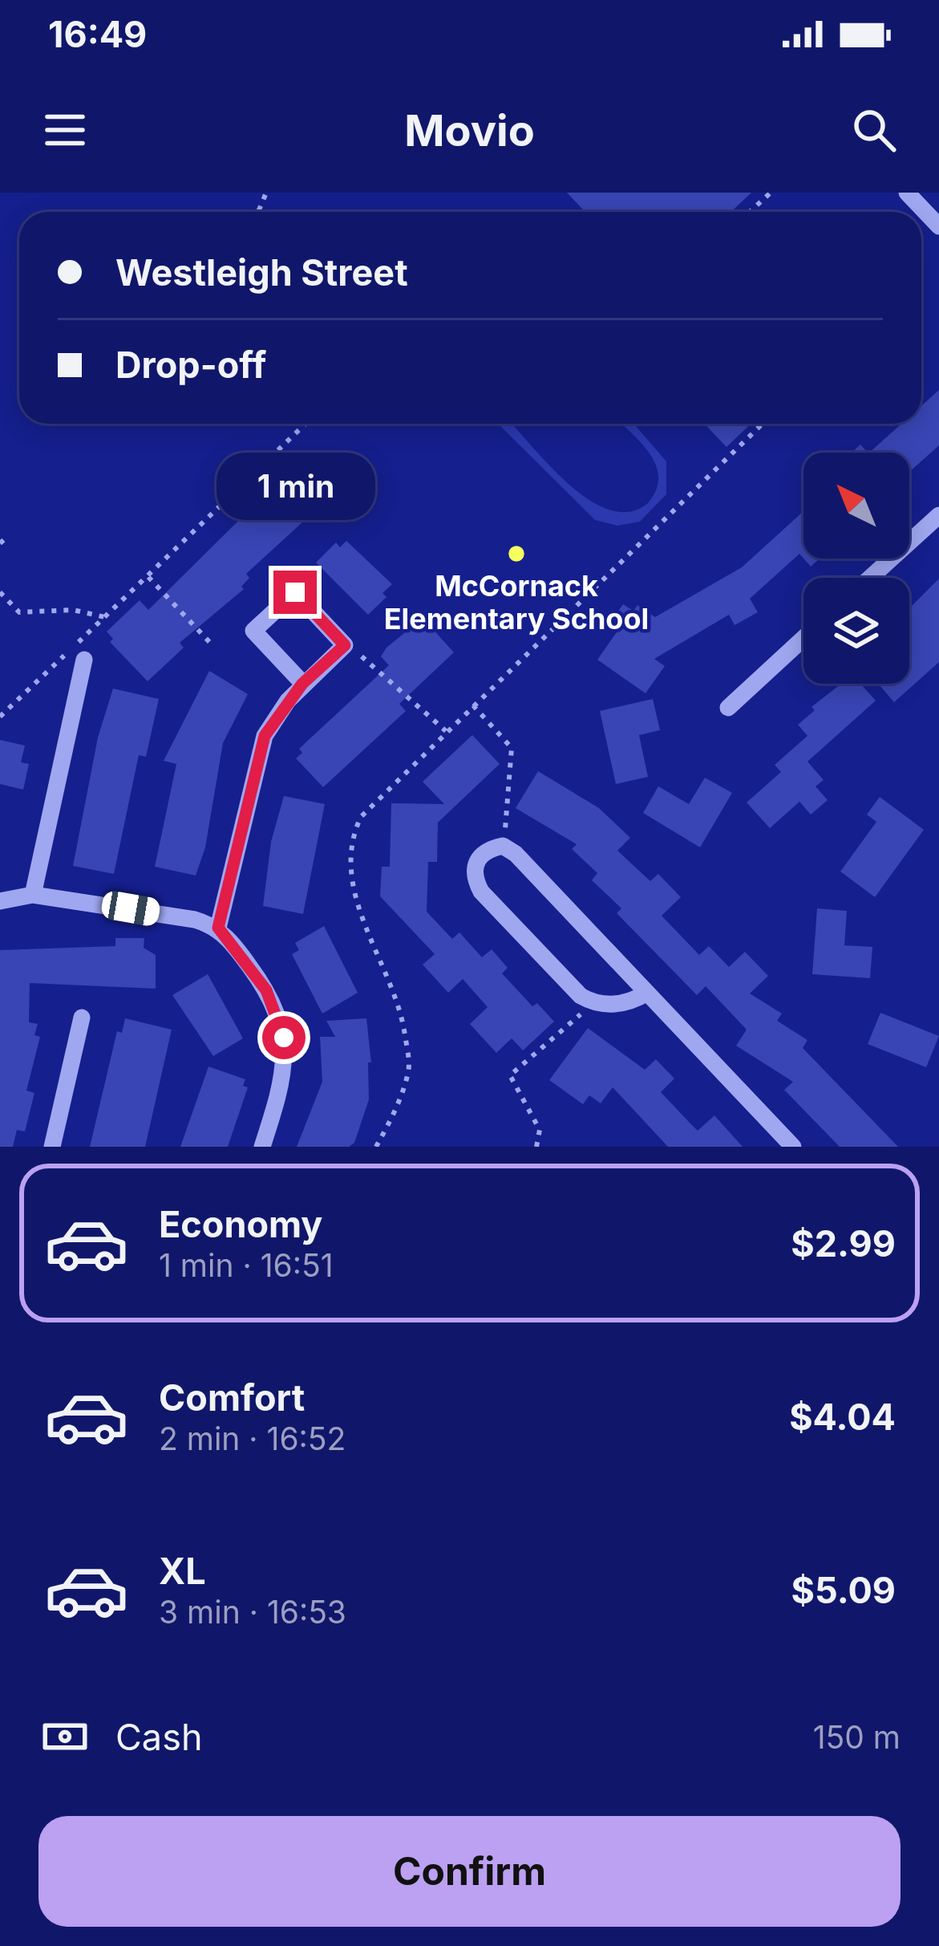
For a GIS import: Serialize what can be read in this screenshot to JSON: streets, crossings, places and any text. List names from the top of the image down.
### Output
{
  "places": ["McCornack Elementary School"],
  "north": "top left",
  "page": {
    "status": "16:49",
    "header": "Movio",
    "banner": ["Westleigh Street", "Drop-off"],
    "bubble": "1 min",
    "list": [
      {
        "name": "Economy",
        "note": "1 min · 16:51",
        "value": "$2.99"
      },
      {
        "name": "Comfort",
        "note": "2 min · 16:52",
        "value": "$4.04"
      },
      {
        "name": "XL",
        "note": "3 min · 16:53",
        "value": "$5.09"
      }
    ],
    "pay": ["Cash", "150 m"],
    "buttons": "Confirm"
  }
}
